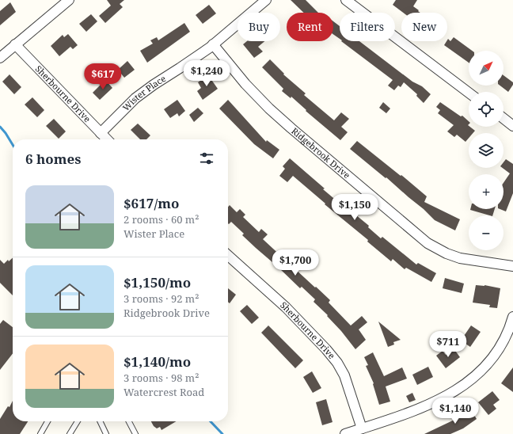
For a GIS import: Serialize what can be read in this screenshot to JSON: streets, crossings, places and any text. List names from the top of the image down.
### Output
{
  "streets": {
    "street": ["Wister Place", "Sherbourne Drive", "Ridgebrook Drive"]
  },
  "crossings": [
    ["Wister Place", "Sherbourne Drive"],
    ["Wister Place", "Ridgebrook Drive"]
  ],
  "north": "top right",
  "page": {
    "chip": [
      "Buy",
      "Rent",
      "Filters",
      "New"
    ],
    "map_buttons": ["+", "−"],
    "price": [
      "$1,240",
      "$617",
      "$1,150",
      "$1,700",
      "$711",
      "$1,140"
    ],
    "heading": "6 homes",
    "list": [
      {
        "name": "$617/mo",
        "note": "2 rooms · 60 m² · Wister Place"
      },
      {
        "name": "$1,150/mo",
        "note": "3 rooms · 92 m² · Ridgebrook Drive"
      },
      {
        "name": "$1,140/mo",
        "note": "3 rooms · 98 m² · Watercrest Road"
      }
    ]
  }
}
